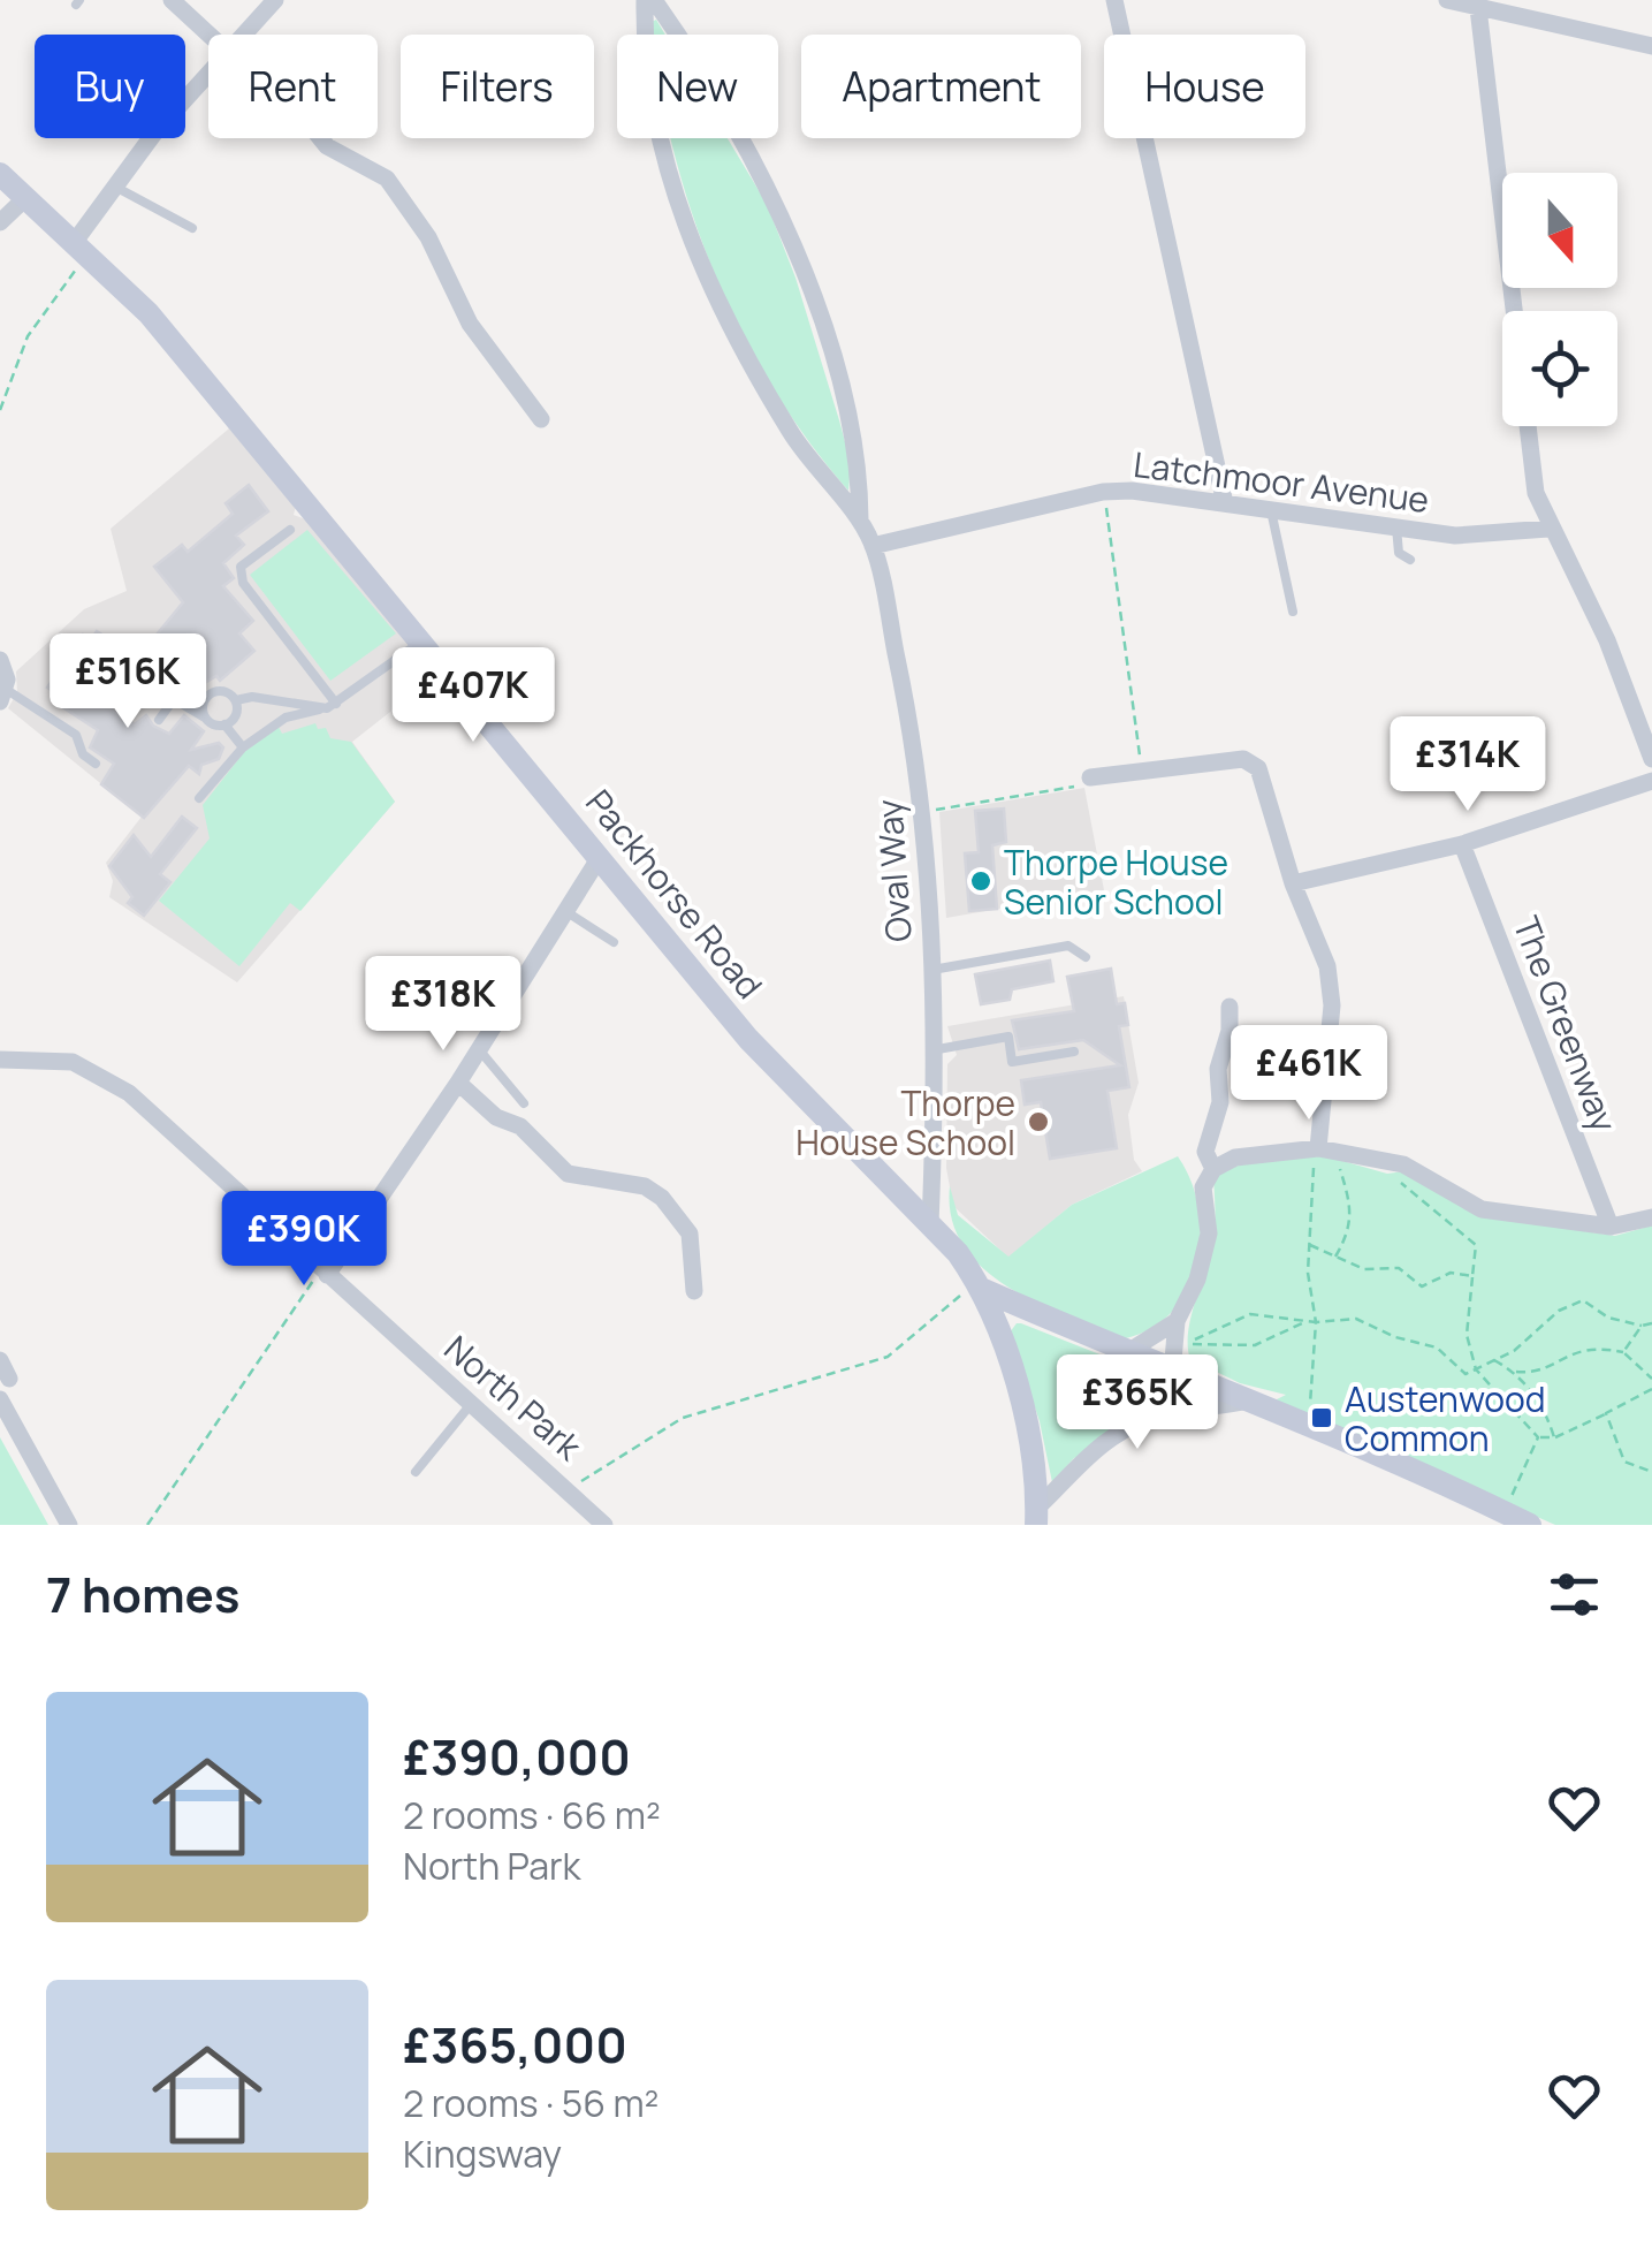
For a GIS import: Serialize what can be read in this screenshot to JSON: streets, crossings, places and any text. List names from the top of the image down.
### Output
{
  "streets": {
    "main road": ["Packhorse Road"],
    "street": [
      "Latchmoor Avenue",
      "Oval Way",
      "The Greenway",
      "North Park"
    ]
  },
  "crossings": [
    ["Latchmoor Avenue", "Oval Way"],
    ["Oval Way", "Packhorse Road"]
  ],
  "places": {
    "other": ["Thorpe House Senior School", "Thorpe House School"],
    "transit": ["Austenwood Common"]
  },
  "north": "bottom",
  "page": {
    "chip": [
      "Buy",
      "Rent",
      "Filters",
      "New",
      "Apartment",
      "House"
    ],
    "price": [
      "£516K",
      "£407K",
      "£314K",
      "£318K",
      "£461K",
      "£390K",
      "£365K"
    ],
    "heading": "7 homes",
    "list": [
      {
        "name": "£390,000",
        "note": "2 rooms · 66 m² · North Park"
      },
      {
        "name": "£365,000",
        "note": "2 rooms · 56 m² · Kingsway"
      }
    ]
  }
}
